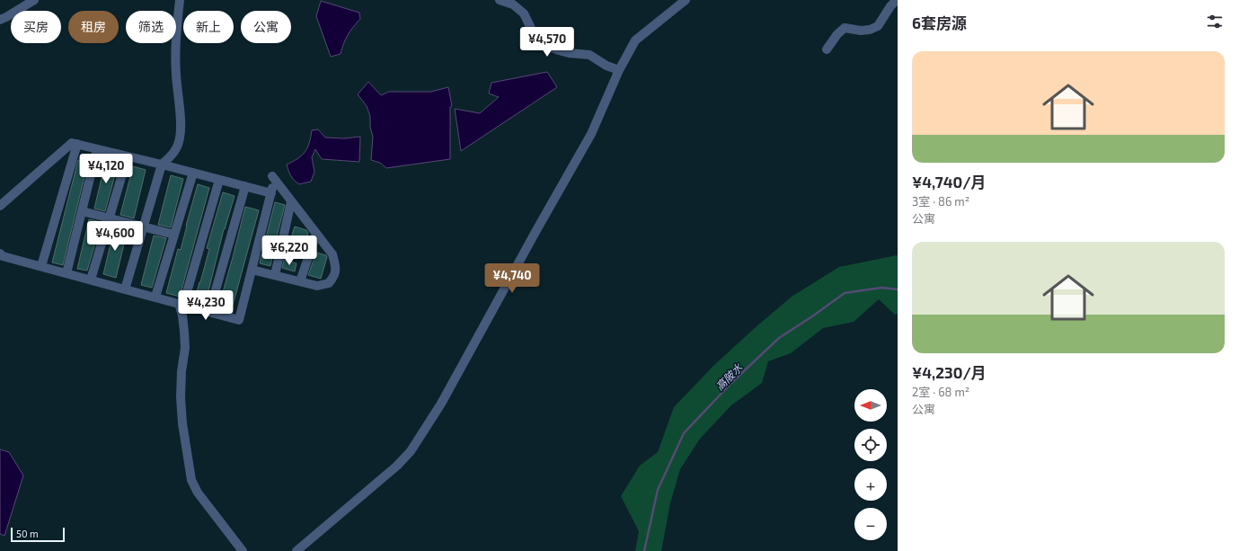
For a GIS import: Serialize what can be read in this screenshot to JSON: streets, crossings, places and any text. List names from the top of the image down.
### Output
{
  "water": ["高陂水"],
  "scale_bar": "50 m",
  "north": "left",
  "page": {
    "heading": "6套房源",
    "chip": [
      "买房",
      "租房",
      "筛选",
      "新上",
      "公寓"
    ],
    "price": [
      "¥4,570",
      "¥4,120",
      "¥4,600",
      "¥6,220",
      "¥4,740",
      "¥4,230"
    ],
    "list": [
      {
        "name": "¥4,740/月",
        "note": "3室 · 86 m² · 公寓"
      },
      {
        "name": "¥4,230/月",
        "note": "2室 · 68 m² · 公寓"
      }
    ],
    "map_buttons": ["+", "−"],
    "scale": "50 m"
  }
}
